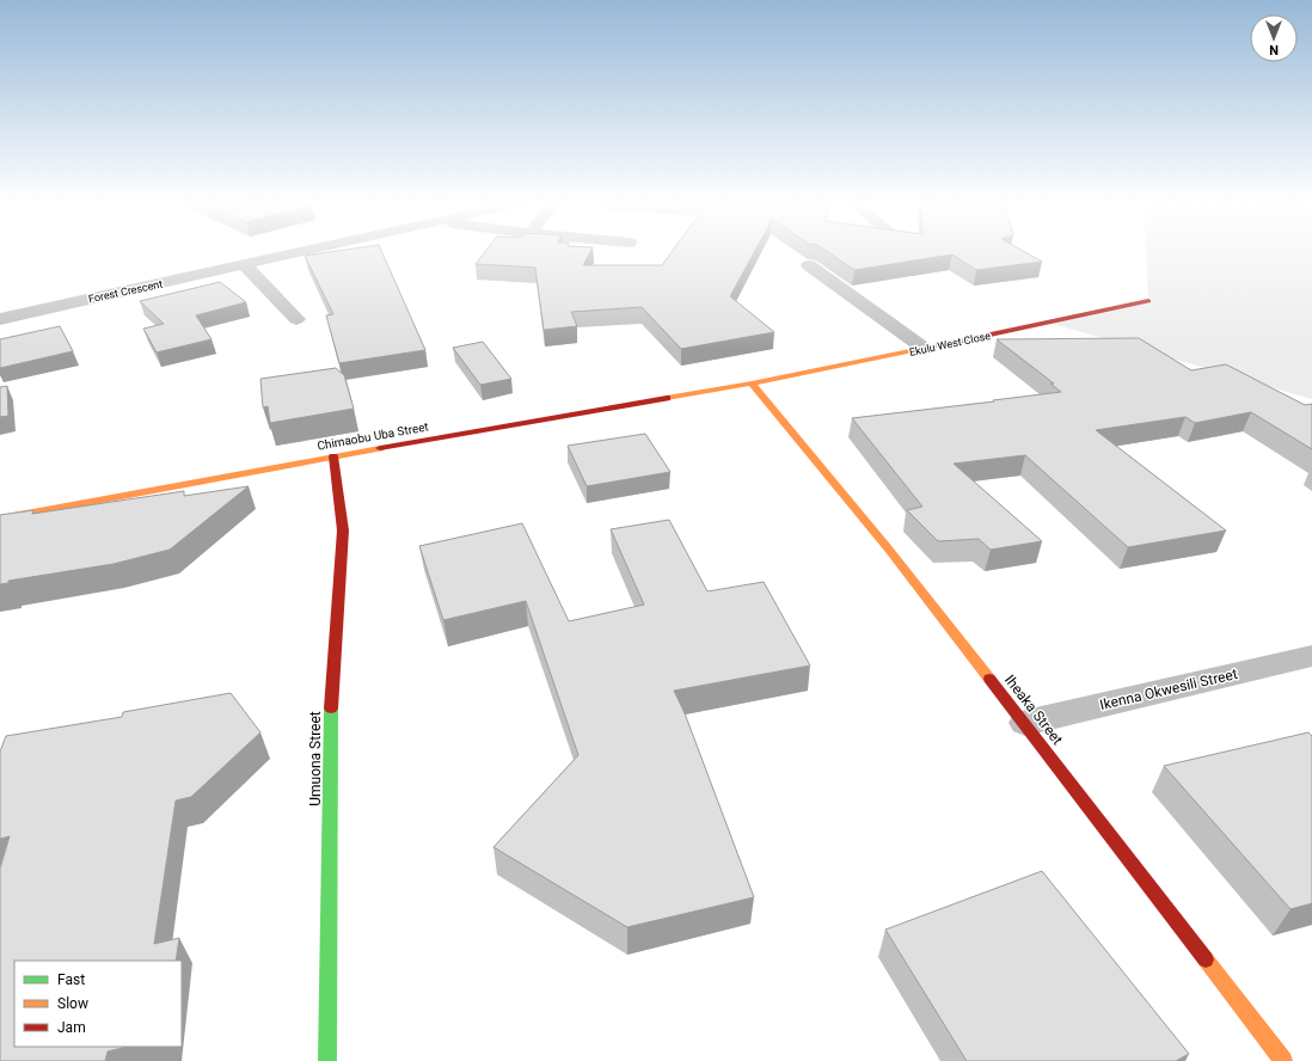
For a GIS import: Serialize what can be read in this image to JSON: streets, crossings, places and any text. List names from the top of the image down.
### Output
{
  "streets": {
    "street": [
      "Forest Crescent",
      "Ekulu West Close",
      "Chimaobu Uba Street",
      "Ikenna Okwesili Street",
      "Iheaka Street",
      "Umuona Street"
    ]
  },
  "crossings": [
    ["Ekulu West Close", "Chimaobu Uba Street"],
    ["Ekulu West Close", "Iheaka Street"],
    ["Chimaobu Uba Street", "Iheaka Street"],
    ["Chimaobu Uba Street", "Umuona Street"],
    ["Ikenna Okwesili Street", "Iheaka Street"]
  ],
  "legend": ["Fast", "Slow", "Jam"],
  "north": "bottom"
}
